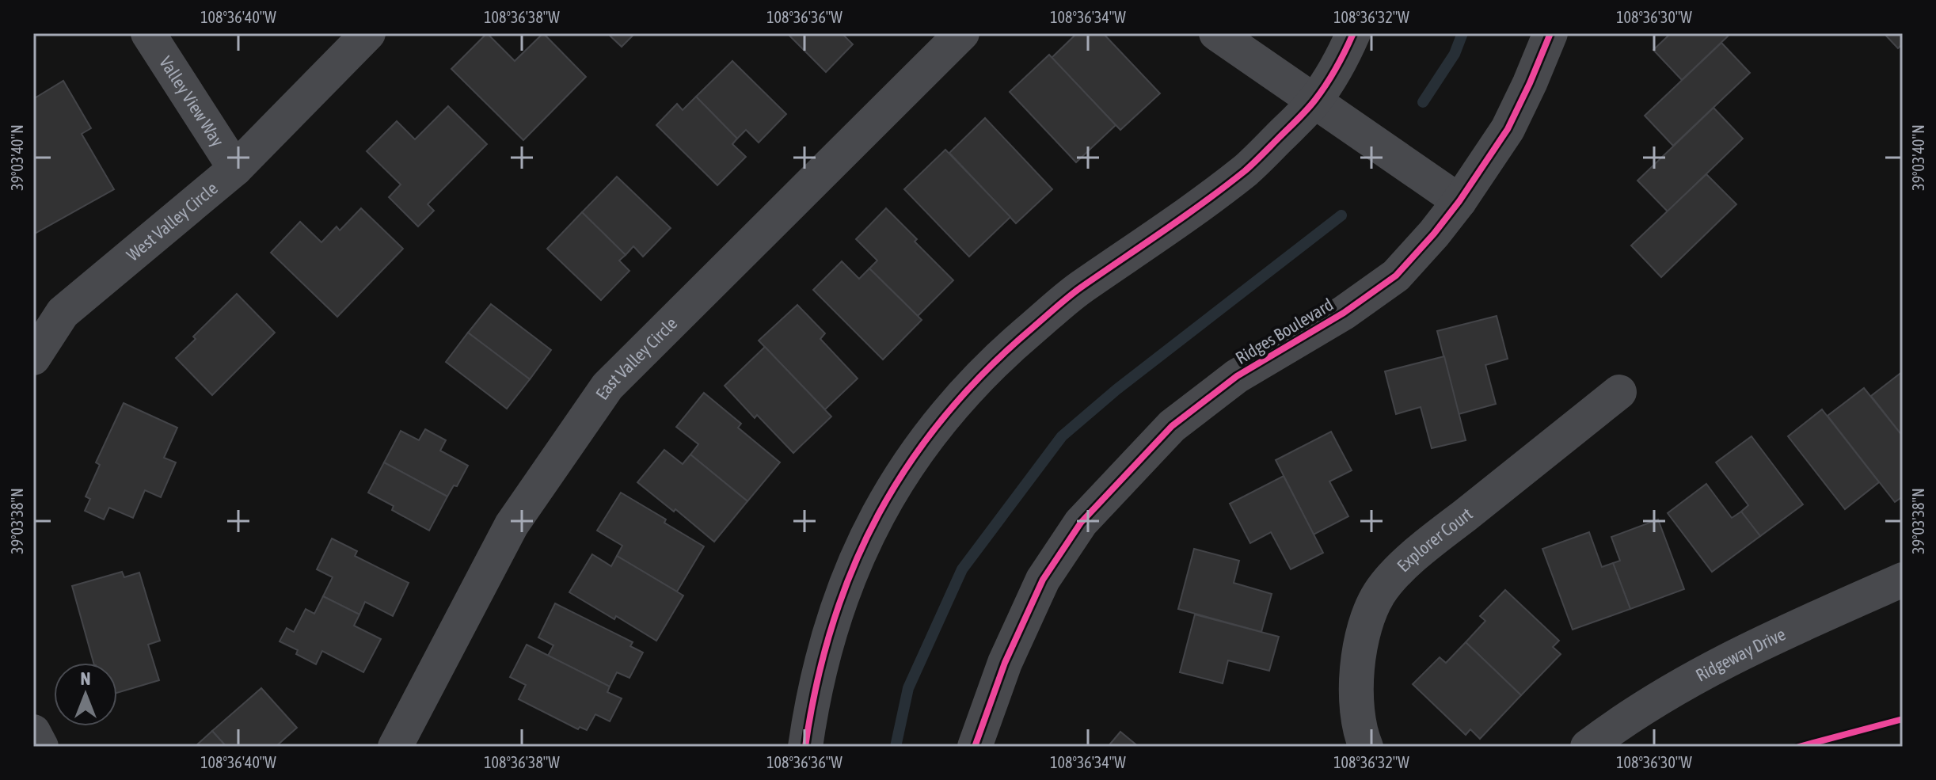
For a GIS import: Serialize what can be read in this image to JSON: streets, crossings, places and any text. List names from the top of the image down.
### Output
{
  "streets": {
    "street": [
      "Valley View Way",
      "West Valley Circle",
      "Ridges Boulevard",
      "East Valley Circle",
      "Explorer Court",
      "Ridgeway Drive"
    ]
  },
  "crossings": [
    ["Valley View Way", "West Valley Circle"]
  ],
  "north": "top",
  "coordinates": [
    "108°36'40\"W",
    "108°36'38\"W",
    "108°36'36\"W",
    "108°36'34\"W",
    "108°36'32\"W",
    "108°36'30\"W",
    "39°03'40\"N",
    "39°03'38\"N"
  ]
}
